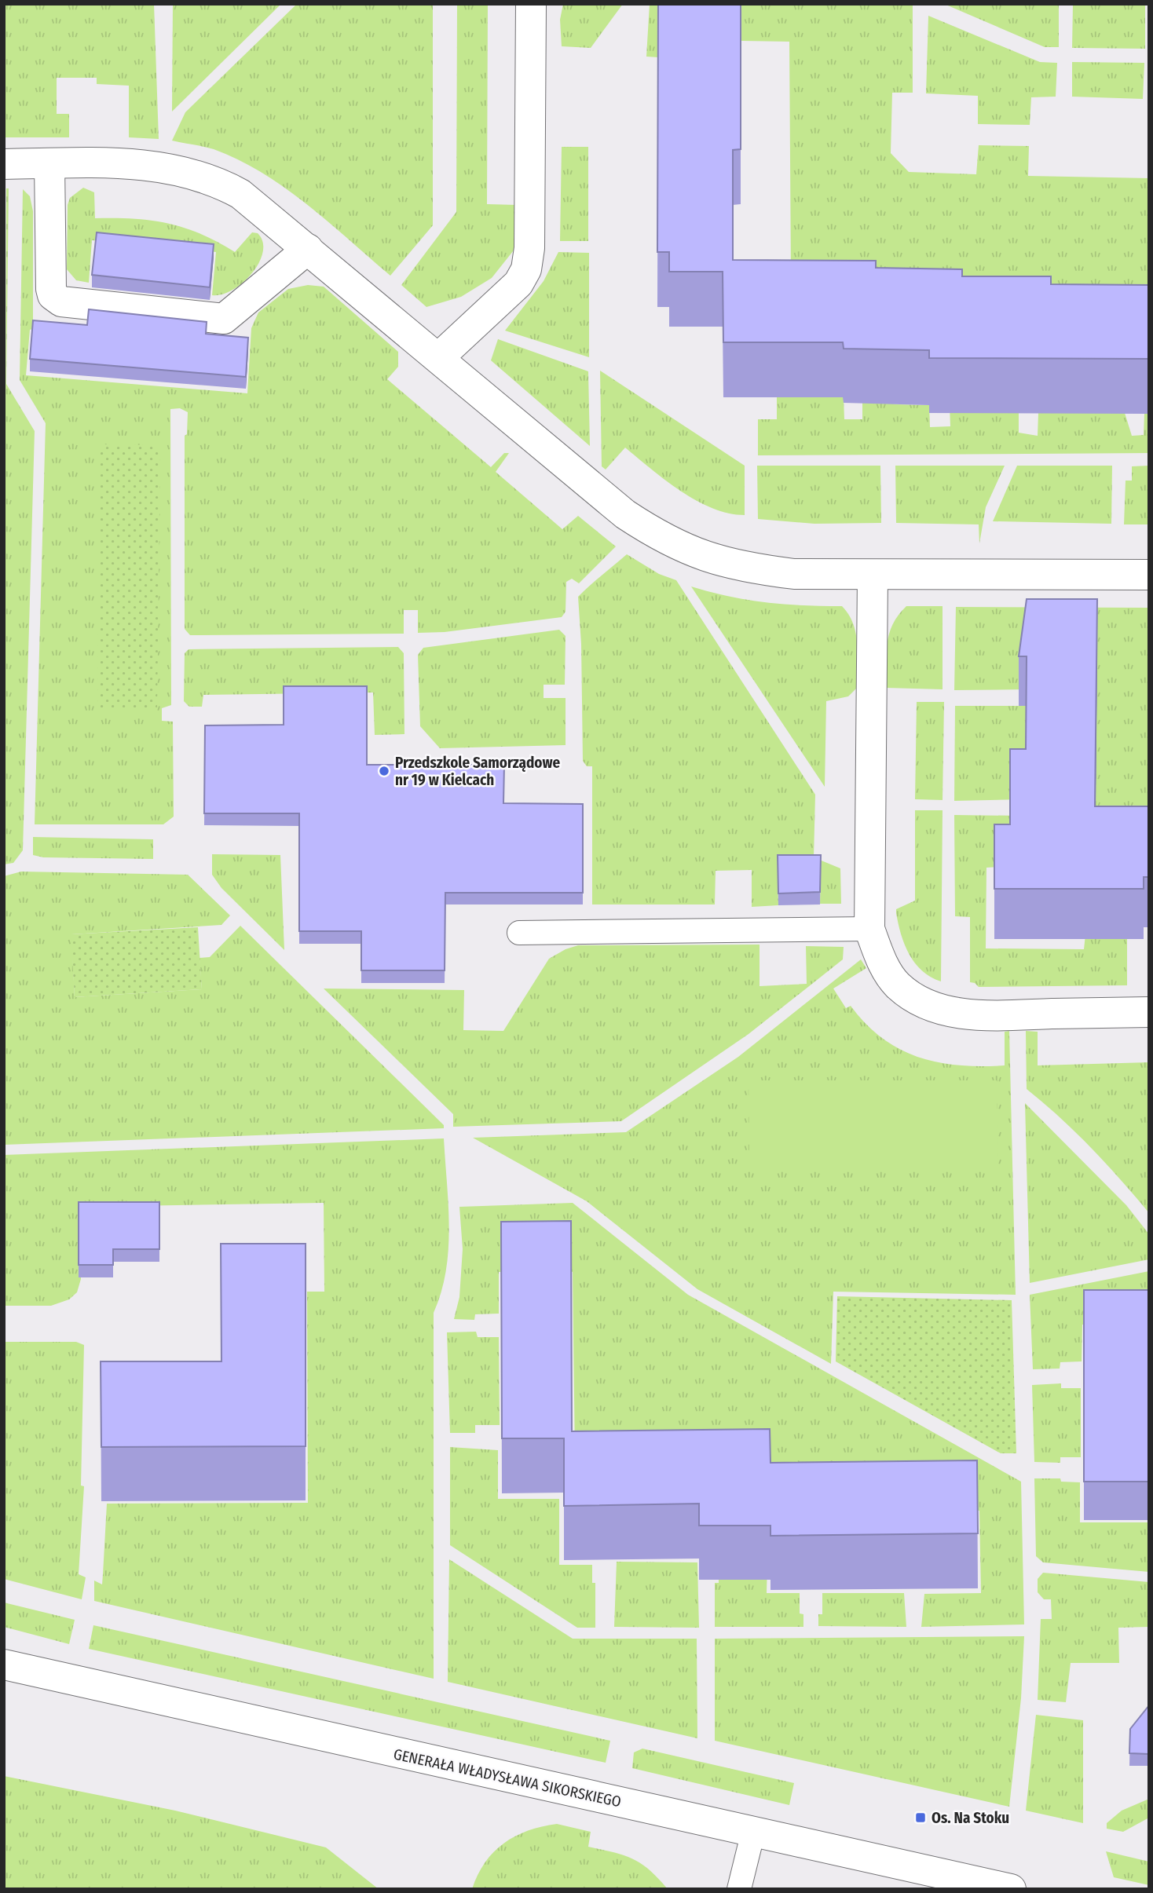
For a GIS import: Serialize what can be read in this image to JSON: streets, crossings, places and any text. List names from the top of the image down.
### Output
{
  "streets": {
    "street": ["GENERAŁA WŁADYSŁAWA SIKORSKIEGO"]
  },
  "places": {
    "other": ["Przedszkole Samorządowe nr 19 w Kielcach"],
    "transit": ["Os. Na Stoku"]
  }
}
